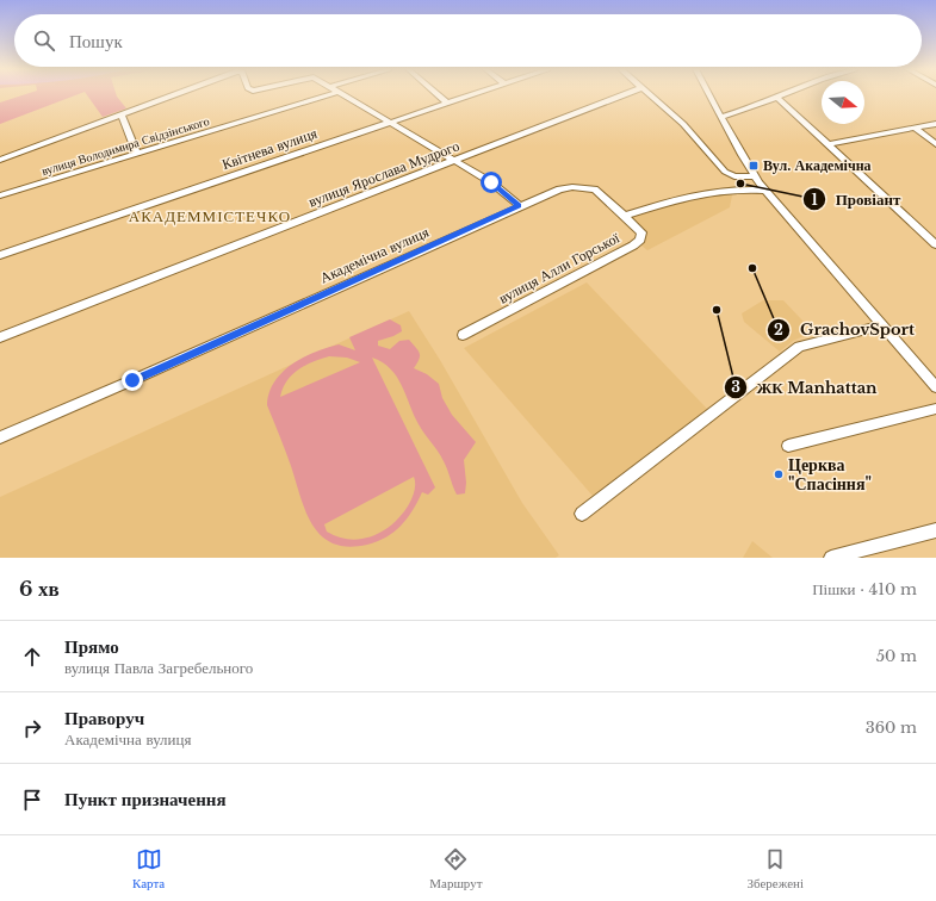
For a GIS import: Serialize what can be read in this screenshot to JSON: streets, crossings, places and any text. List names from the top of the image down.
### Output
{
  "streets": {
    "street": [
      "вулиця Володимира Свідзінського",
      "Квітнева вулиця",
      "вулиця Ярослава Мудрого",
      "Академічна вулиця",
      "вулиця Алли Горської"
    ]
  },
  "crossings": [
    ["Академічна вулиця", "вулиця Алли Горської"]
  ],
  "districts": ["АКАДЕММІСТЕЧКО"],
  "places": {
    "transit": ["Вул. Академічна"],
    "other": [
      "Провіант",
      "GrachovSport",
      "ЖК Manhattan",
      "Церква \"Спасіння\""
    ]
  },
  "north": "right",
  "page": {
    "search": "Пошук",
    "heading": ["6 хв", "Пішки · 410 m"],
    "list": [
      ["Прямо", "вулиця Павла Загребельного", "50 m"],
      ["Праворуч", "Академічна вулиця", "360 m"],
      "Пункт призначення"
    ],
    "nav": ["Карта", "Маршрут", "Збережені"]
  }
}
